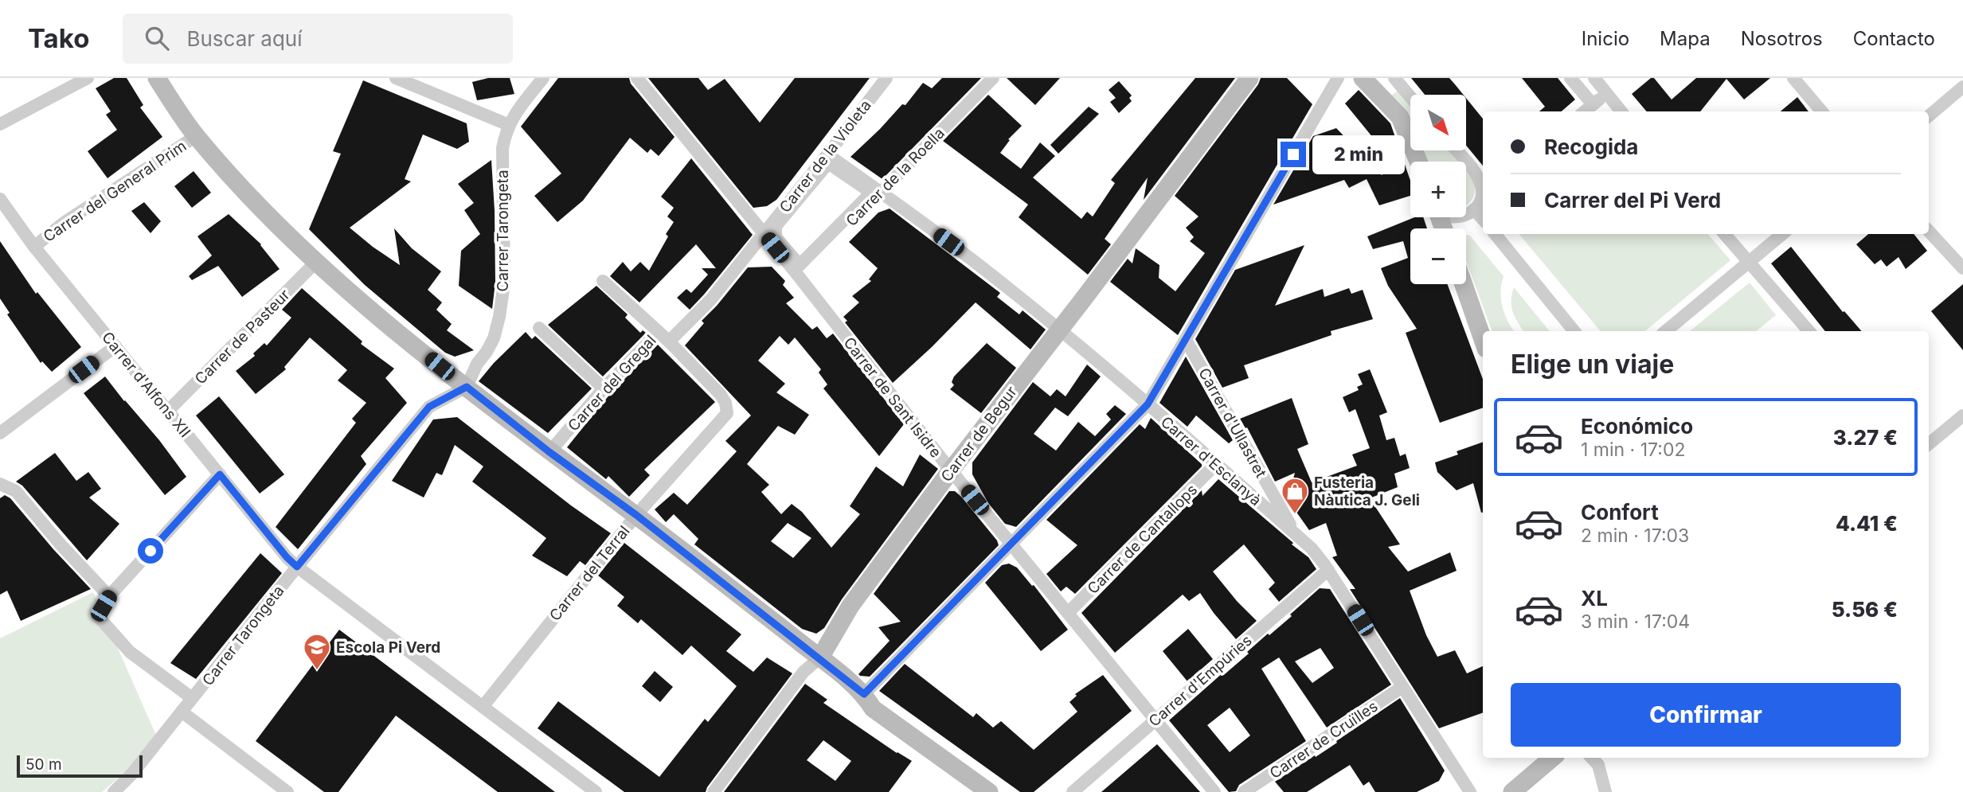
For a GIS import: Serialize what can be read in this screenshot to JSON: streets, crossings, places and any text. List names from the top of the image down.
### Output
{
  "streets": {
    "street": [
      "Carrer de la Violeta",
      "Carrer de la Roella",
      "Carrer del General Prim",
      "Carrer Tarongeta",
      "Carrer de Pasteur",
      "Carrer del Gregal",
      "Carrer d'Alfons XII",
      "Carrer de Sant Isidre",
      "Carrer d'Ullastret",
      "Carrer de Begur",
      "Carrer d'Esclanyà",
      "Carrer de Cantallops",
      "Carrer del Terral",
      "Carrer d'Empúries",
      "Carrer de Cruïlles"
    ]
  },
  "crossings": [
    ["Carrer de la Violeta", "Carrer del Gregal"],
    ["Carrer de la Violeta", "Carrer de Sant Isidre"],
    ["Carrer de la Violeta", "Carrer d'Esclanyà"],
    ["Carrer de la Roella", "Carrer de Sant Isidre"],
    ["Carrer de la Roella", "Carrer d'Esclanyà"],
    ["Carrer del General Prim", "Carrer d'Alfons XII"],
    ["Carrer Tarongeta", "Carrer d'Alfons XII"],
    ["Carrer de Pasteur", "Carrer d'Alfons XII"],
    ["Carrer del Gregal", "Carrer de Sant Isidre"],
    ["Carrer del Gregal", "Carrer del Terral"],
    ["Carrer d'Alfons XII", "Carrer del Terral"],
    ["Carrer de Sant Isidre", "Carrer de Begur"],
    ["Carrer de Sant Isidre", "Carrer de Cantallops"],
    ["Carrer de Sant Isidre", "Carrer d'Empúries"],
    ["Carrer d'Ullastret", "Carrer d'Esclanyà"],
    ["Carrer de Begur", "Carrer d'Esclanyà"],
    ["Carrer d'Esclanyà", "Carrer de Cantallops"],
    ["Carrer d'Esclanyà", "Carrer d'Empúries"],
    ["Carrer d'Esclanyà", "Carrer de Cruïlles"]
  ],
  "places": {
    "shop": ["Fusteria Nàutica J. Geli"],
    "school or university": ["Escola Pi Verd"]
  },
  "scale_bar": "50 m",
  "north": "bottom right",
  "page": {
    "header": "Tako",
    "search": "Buscar aquí",
    "nav": [
      "Inicio",
      "Mapa",
      "Nosotros",
      "Contacto"
    ],
    "map_buttons": ["+", "−"],
    "banner": ["Recogida", "Carrer del Pi Verd"],
    "bubble": "2 min",
    "heading": "Elige un viaje",
    "list": [
      {
        "name": "Económico",
        "note": "1 min · 17:02",
        "value": "3.27 €"
      },
      {
        "name": "Confort",
        "note": "2 min · 17:03",
        "value": "4.41 €"
      },
      {
        "name": "XL",
        "note": "3 min · 17:04",
        "value": "5.56 €"
      }
    ],
    "buttons": "Confirmar",
    "scale": "50 m"
  }
}
